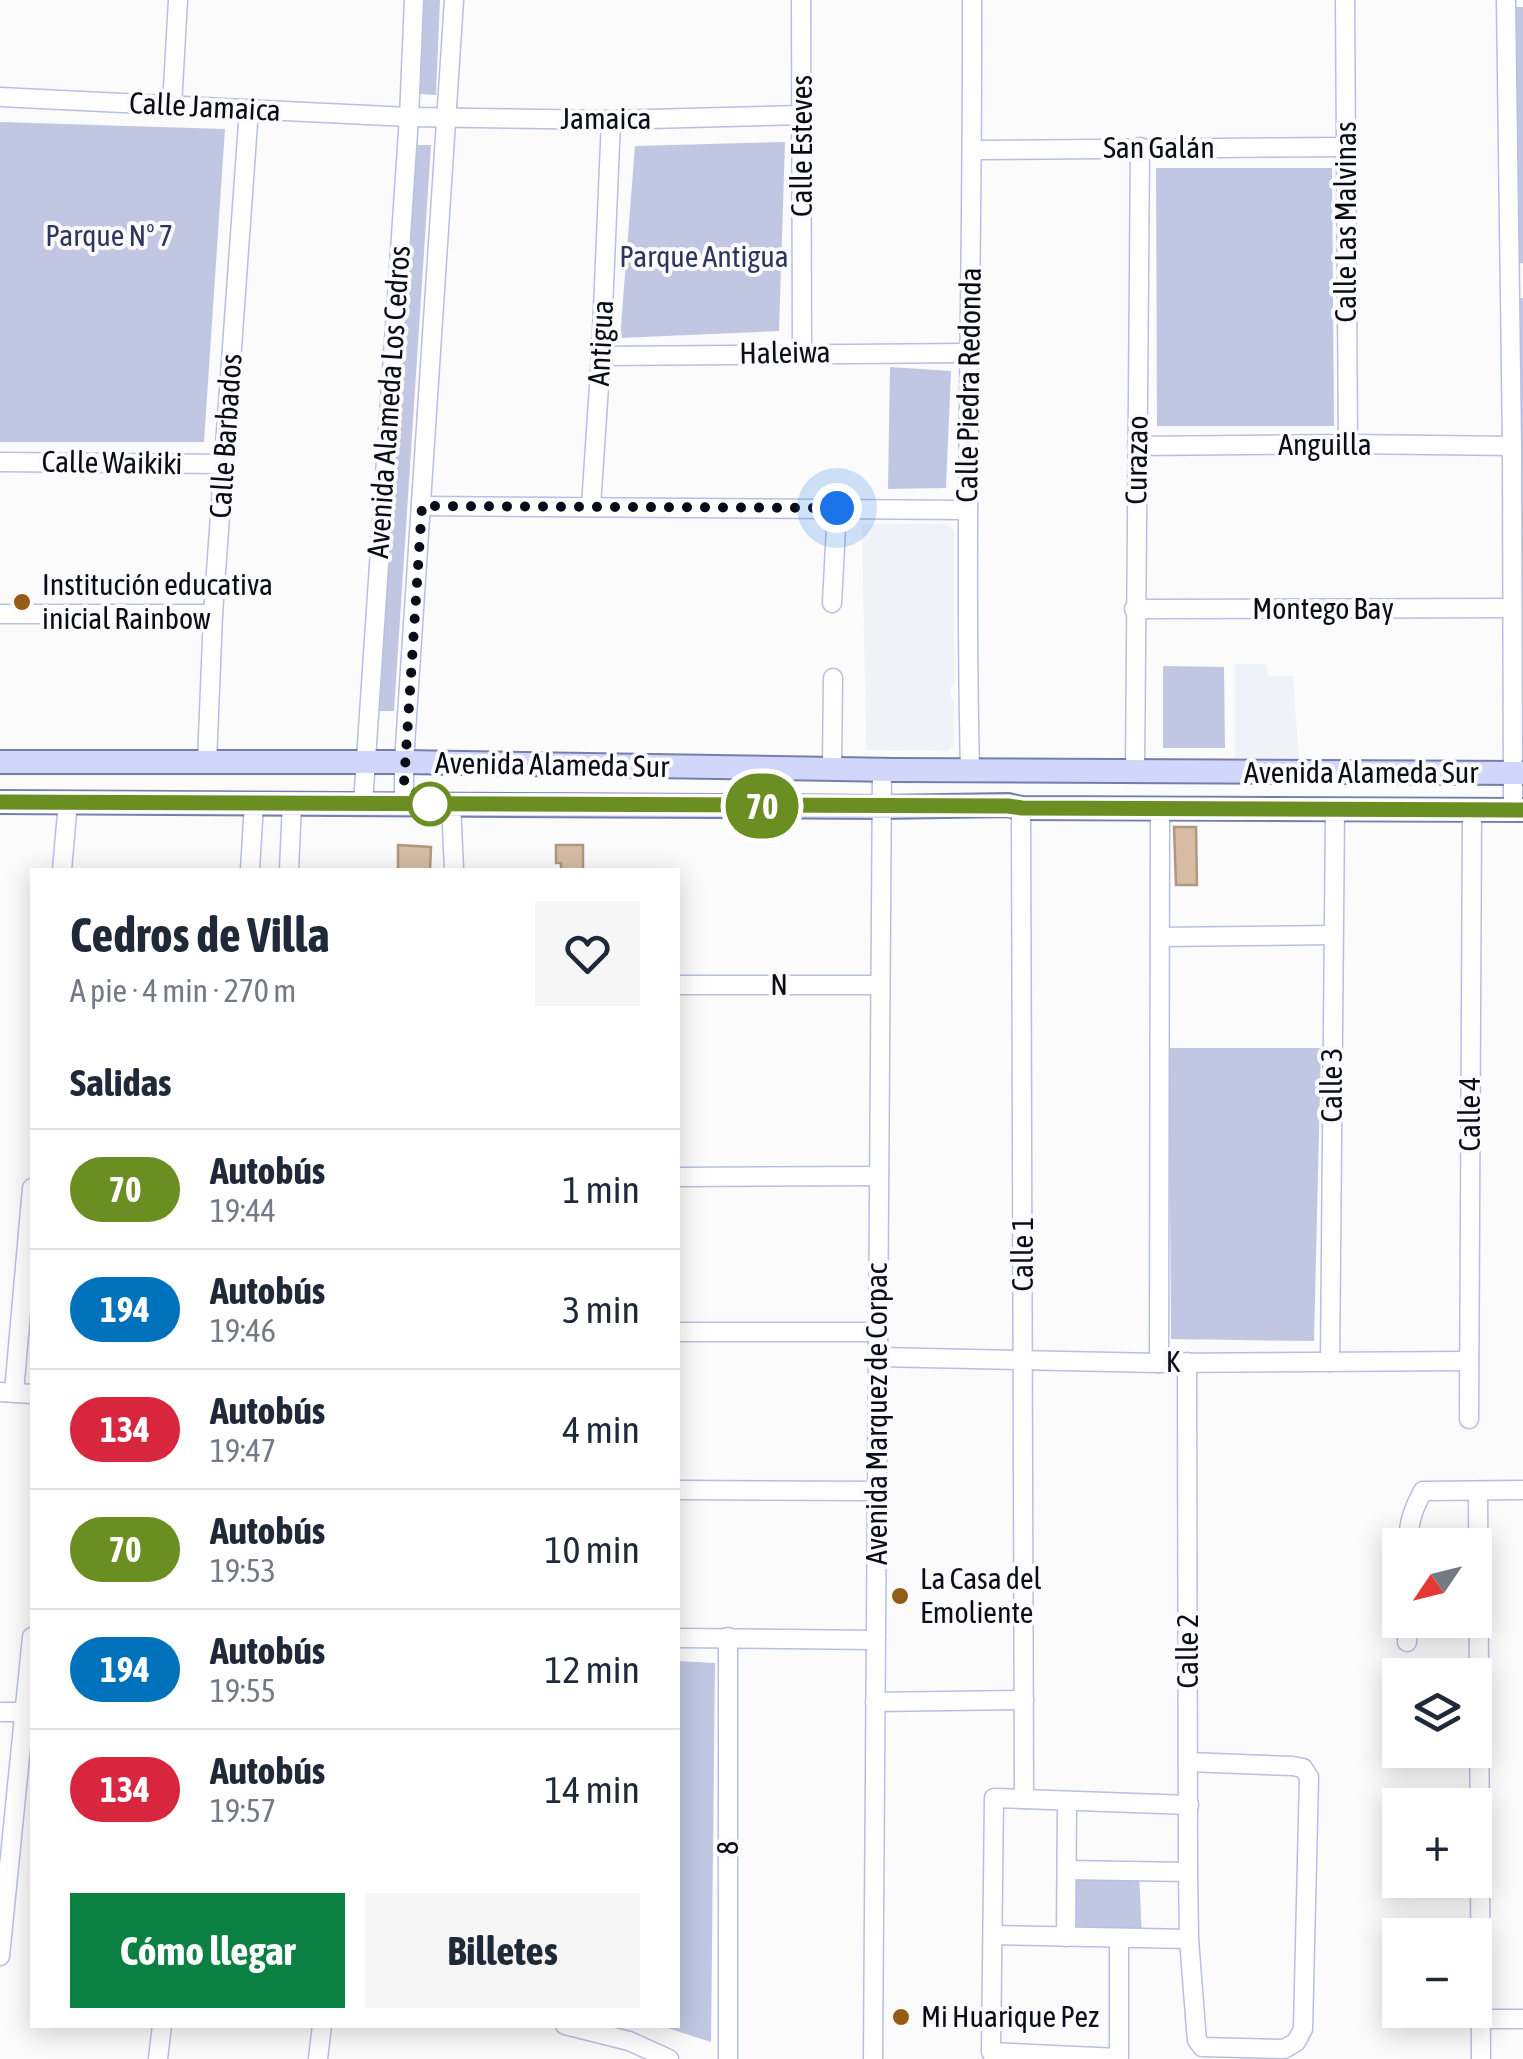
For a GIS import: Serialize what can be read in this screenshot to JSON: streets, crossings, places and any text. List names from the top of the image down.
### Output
{
  "streets": {
    "main road": ["Avenida Alameda Sur"],
    "street": [
      "Calle Jamaica",
      "Jamaica",
      "Calle Esteves",
      "San Galán",
      "Calle Las Malvinas",
      "Antigua",
      "Haleiwa",
      "Calle Piedra Redonda",
      "Avenida Alameda Los Cedros",
      "Calle Barbados",
      "Anguilla",
      "Curazao",
      "Calle Waikiki",
      "Montego Bay",
      "N",
      "Calle 3",
      "Calle 4",
      "Calle 1",
      "K",
      "Avenida Marquez de Corpac",
      "Calle 2",
      "8"
    ]
  },
  "crossings": [
    ["Calle Jamaica", "Jamaica"],
    ["Calle Jamaica", "Avenida Alameda Los Cedros"],
    ["Calle Jamaica", "Calle Barbados"],
    ["Jamaica", "Calle Esteves"],
    ["Jamaica", "Antigua"],
    ["Jamaica", "Avenida Alameda Los Cedros"],
    ["Calle Esteves", "Haleiwa"],
    ["San Galán", "Calle Las Malvinas"],
    ["San Galán", "Calle Piedra Redonda"],
    ["San Galán", "Curazao"],
    ["Calle Las Malvinas", "Anguilla"],
    ["Antigua", "Haleiwa"],
    ["Haleiwa", "Calle Piedra Redonda"],
    ["Calle Piedra Redonda", "Avenida Alameda Sur"],
    ["Avenida Alameda Los Cedros", "Avenida Alameda Sur"],
    ["Calle Barbados", "Calle Waikiki"],
    ["Calle Barbados", "Avenida Alameda Sur"],
    ["Anguilla", "Curazao"],
    ["Curazao", "Montego Bay"],
    ["Curazao", "Avenida Alameda Sur"],
    ["Avenida Alameda Sur", "Calle 3"],
    ["Avenida Alameda Sur", "Calle 4"],
    ["Avenida Alameda Sur", "Calle 1"],
    ["Avenida Alameda Sur", "Avenida Marquez de Corpac"],
    ["N", "Avenida Marquez de Corpac"],
    ["Calle 3", "K"],
    ["Calle 4", "K"],
    ["Calle 1", "K"],
    ["K", "Avenida Marquez de Corpac"],
    ["K", "Calle 2"]
  ],
  "parks": ["Parque N° 7", "Parque Antigua"],
  "places": ["Institución educativa inicial Rainbow", "La Casa del Emoliente", "Mi Huarique Pez"],
  "lines": ["bus line 70"],
  "north": "bottom left",
  "page": {
    "on_map": "70",
    "heading": [
      ["Cedros de Villa", "A pie · 4 min · 270 m"],
      "Salidas"
    ],
    "list": [
      {
        "mark": "70",
        "name": "Autobús",
        "note": "19:44",
        "value": "1 min"
      },
      {
        "mark": "194",
        "name": "Autobús",
        "note": "19:46",
        "value": "3 min"
      },
      {
        "mark": "134",
        "name": "Autobús",
        "note": "19:47",
        "value": "4 min"
      },
      {
        "mark": "70",
        "name": "Autobús",
        "note": "19:53",
        "value": "10 min"
      },
      {
        "mark": "194",
        "name": "Autobús",
        "note": "19:55",
        "value": "12 min"
      },
      {
        "mark": "134",
        "name": "Autobús",
        "note": "19:57",
        "value": "14 min"
      }
    ],
    "map_buttons": ["+", "−"],
    "buttons": ["Cómo llegar", "Billetes"]
  }
}
